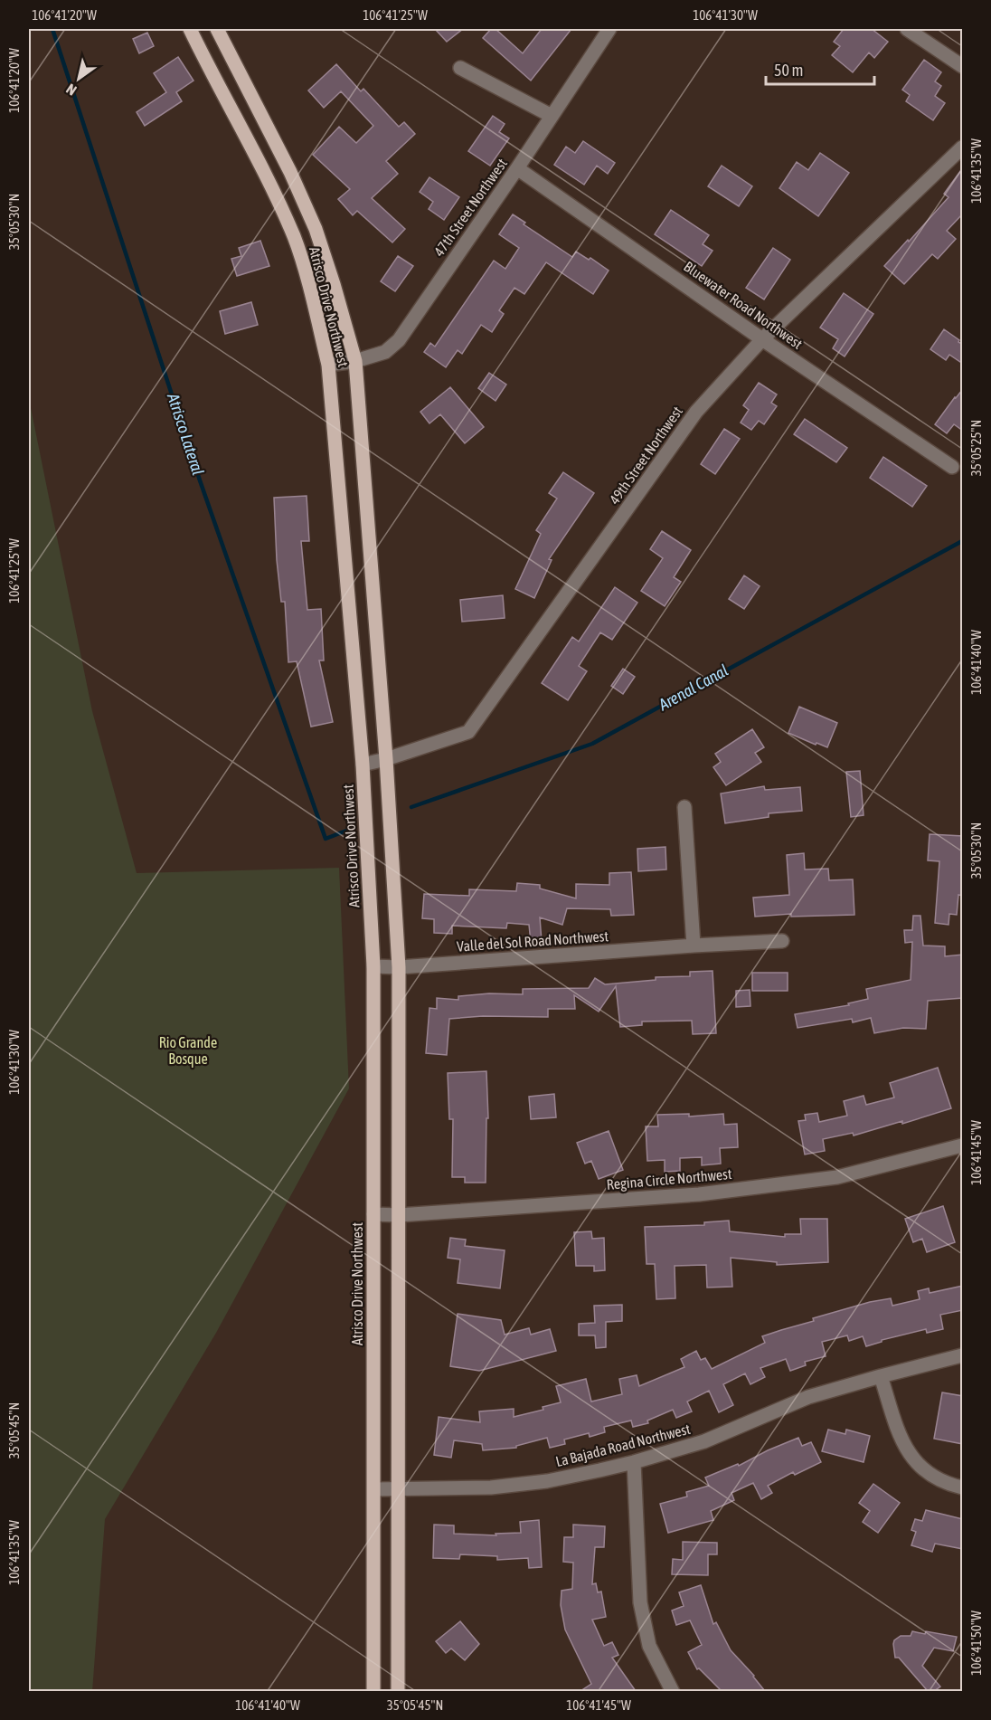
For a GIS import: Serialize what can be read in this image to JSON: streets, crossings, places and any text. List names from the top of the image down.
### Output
{
  "streets": {
    "main road": ["Atrisco Drive Northwest"],
    "street": [
      "47th Street Northwest",
      "Bluewater Road Northwest",
      "49th Street Northwest",
      "Valle del Sol Road Northwest",
      "Regina Circle Northwest",
      "La Bajada Road Northwest"
    ]
  },
  "crossings": [
    ["47th Street Northwest", "Bluewater Road Northwest"],
    ["47th Street Northwest", "Atrisco Drive Northwest"],
    ["Bluewater Road Northwest", "49th Street Northwest"],
    ["Atrisco Drive Northwest", "49th Street Northwest"],
    ["Atrisco Drive Northwest", "Valle del Sol Road Northwest"],
    ["Atrisco Drive Northwest", "Regina Circle Northwest"],
    ["Atrisco Drive Northwest", "La Bajada Road Northwest"]
  ],
  "water": ["Atrisco Lateral", "Arenal Canal"],
  "parks": ["Rio Grande Bosque"],
  "scale_bar": "50 m",
  "north": "bottom left",
  "coordinates": [
    "106°41'20\"W",
    "106°41'25\"W",
    "106°41'30\"W",
    "106°41'35\"W",
    "35°05'30\"N",
    "35°05'25\"N",
    "106°41'40\"W",
    "106°41'45\"W",
    "35°05'45\"N",
    "106°41'50\"W"
  ]
}
